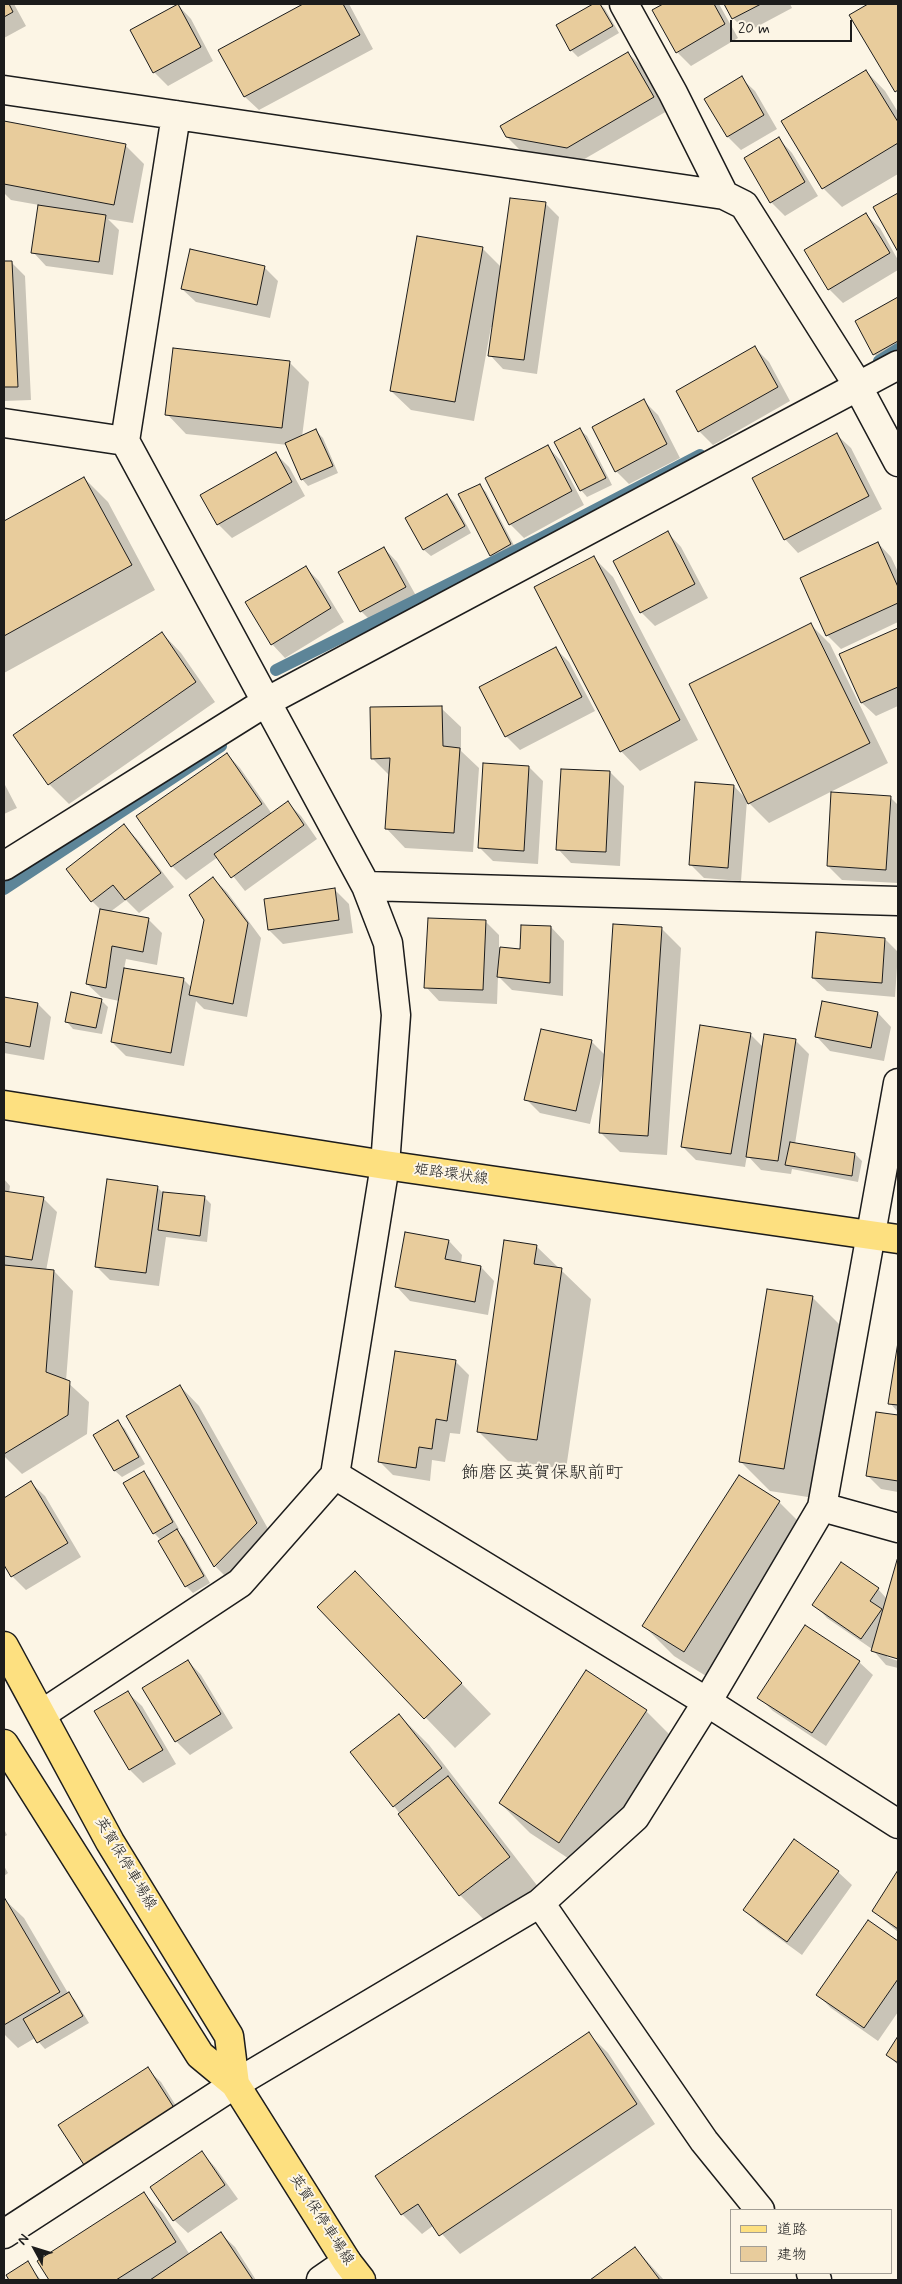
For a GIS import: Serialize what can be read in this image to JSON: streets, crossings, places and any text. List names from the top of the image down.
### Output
{
  "streets": {
    "main road": ["姫路環状線", "英賀保停車場線"]
  },
  "districts": ["飾磨区英賀保駅前町"],
  "legend": ["道路", "建物"],
  "scale_bar": "20 m",
  "north": "top left"
}
